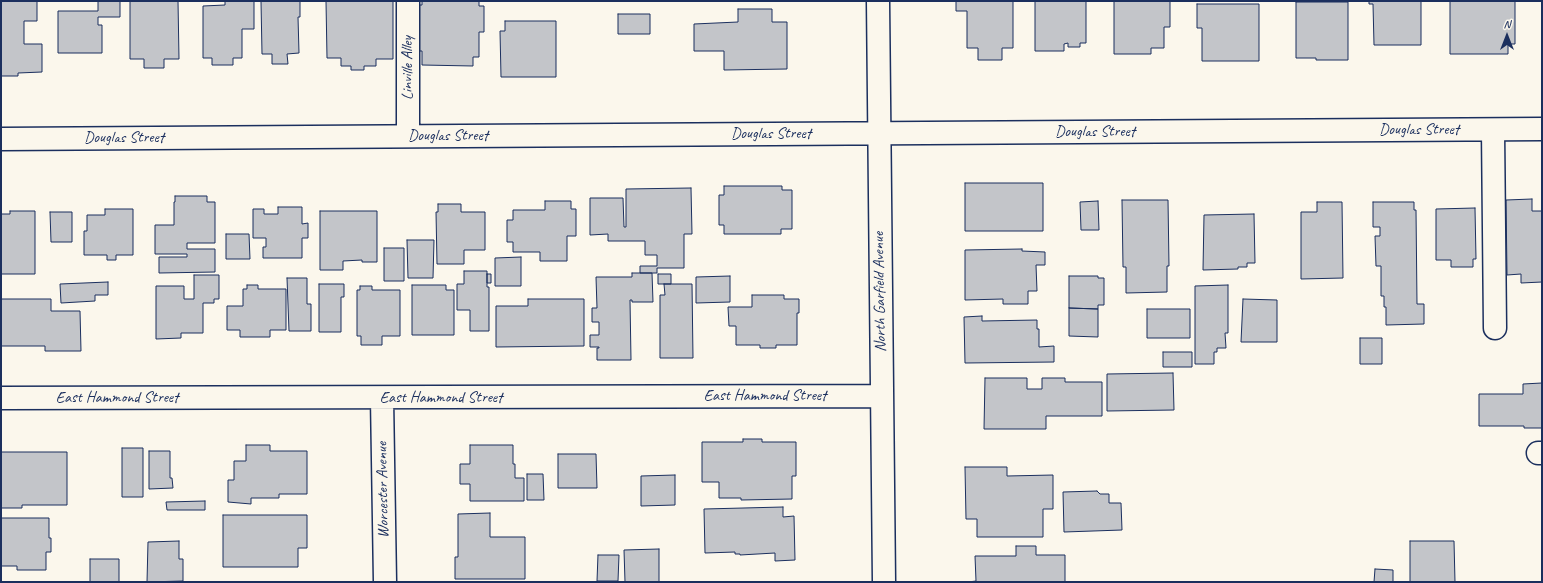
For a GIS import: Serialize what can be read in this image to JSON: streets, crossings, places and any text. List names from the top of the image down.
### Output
{
  "streets": {
    "street": [
      "Linville Alley",
      "Douglas Street",
      "North Garfield Avenue",
      "East Hammond Street",
      "Worcester Avenue"
    ]
  },
  "crossings": [
    ["Linville Alley", "Douglas Street"],
    ["Douglas Street", "North Garfield Avenue"],
    ["North Garfield Avenue", "East Hammond Street"],
    ["East Hammond Street", "Worcester Avenue"]
  ],
  "north": "top"
}
